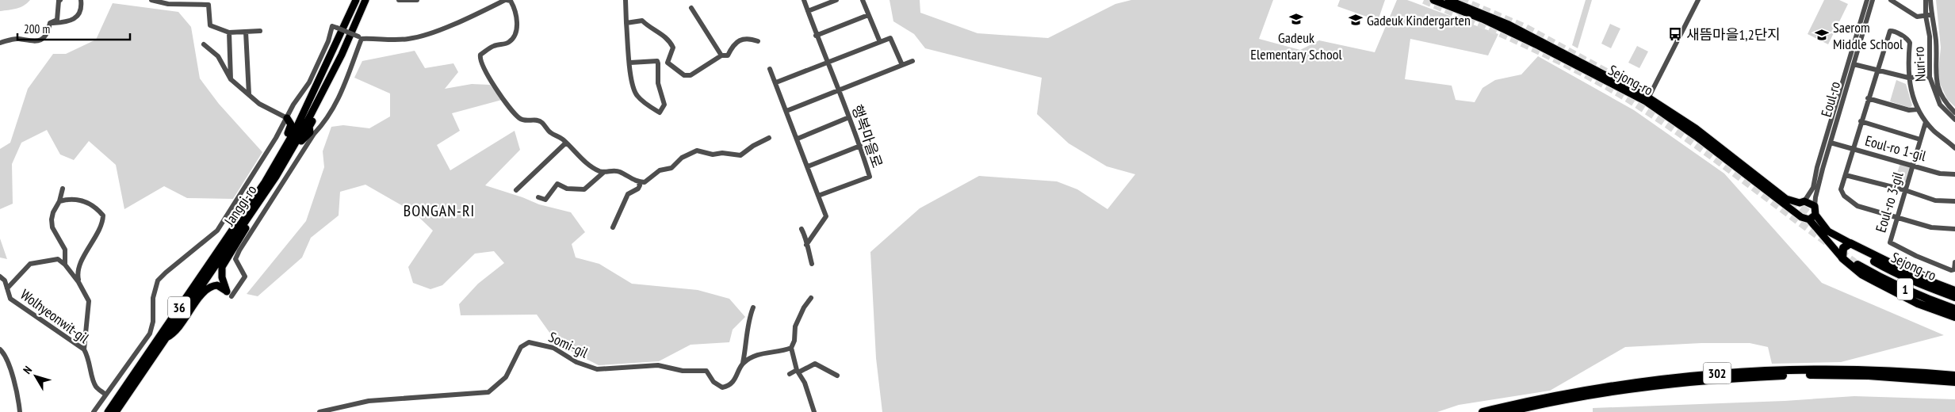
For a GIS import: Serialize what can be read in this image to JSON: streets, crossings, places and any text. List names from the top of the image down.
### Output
{
  "streets": {
    "highway": ["Sejong-ro", "1", "302"],
    "main road": ["Janggi-ro", "36"],
    "street": [
      "Nuri-ro",
      "Eoul-ro",
      "행복마을로",
      "Eoul-ro 1-gil",
      "Eoul-ro 3-gil",
      "Wolhyeonwit-gil",
      "Somi-gil"
    ]
  },
  "crossings": [
    ["Sejong-ro", "Eoul-ro"],
    ["Eoul-ro", "Eoul-ro 1-gil"],
    ["Eoul-ro 1-gil", "Eoul-ro 3-gil"]
  ],
  "districts": ["BONGAN-RI"],
  "places": {
    "school or university": ["Gadeuk Elementary School", "Gadeuk Kindergarten", "Saerom Middle School"],
    "bus stop": ["새뜸마을1,2단지"]
  },
  "scale_bar": "200 m",
  "north": "top left"
}
